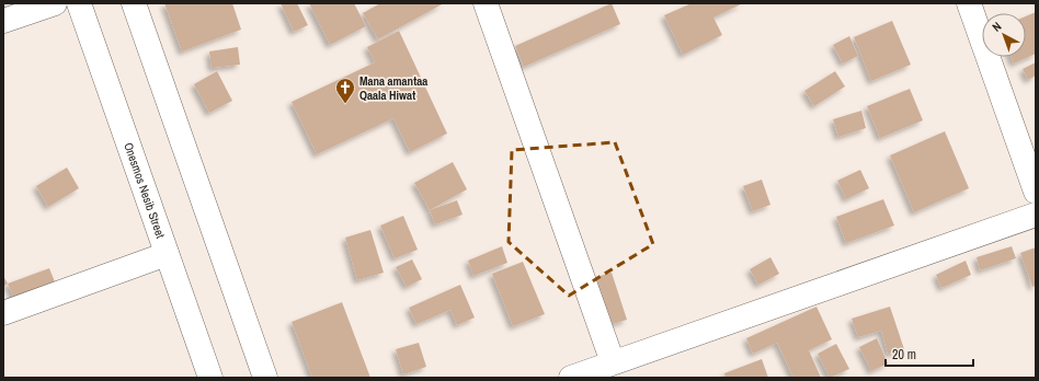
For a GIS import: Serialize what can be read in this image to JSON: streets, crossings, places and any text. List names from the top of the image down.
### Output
{
  "streets": {
    "street": ["Onesmos Nesib Street"]
  },
  "places": {
    "church": ["Mana amantaa Qaala Hiwat"]
  },
  "scale_bar": "20 m",
  "north": "top left"
}
